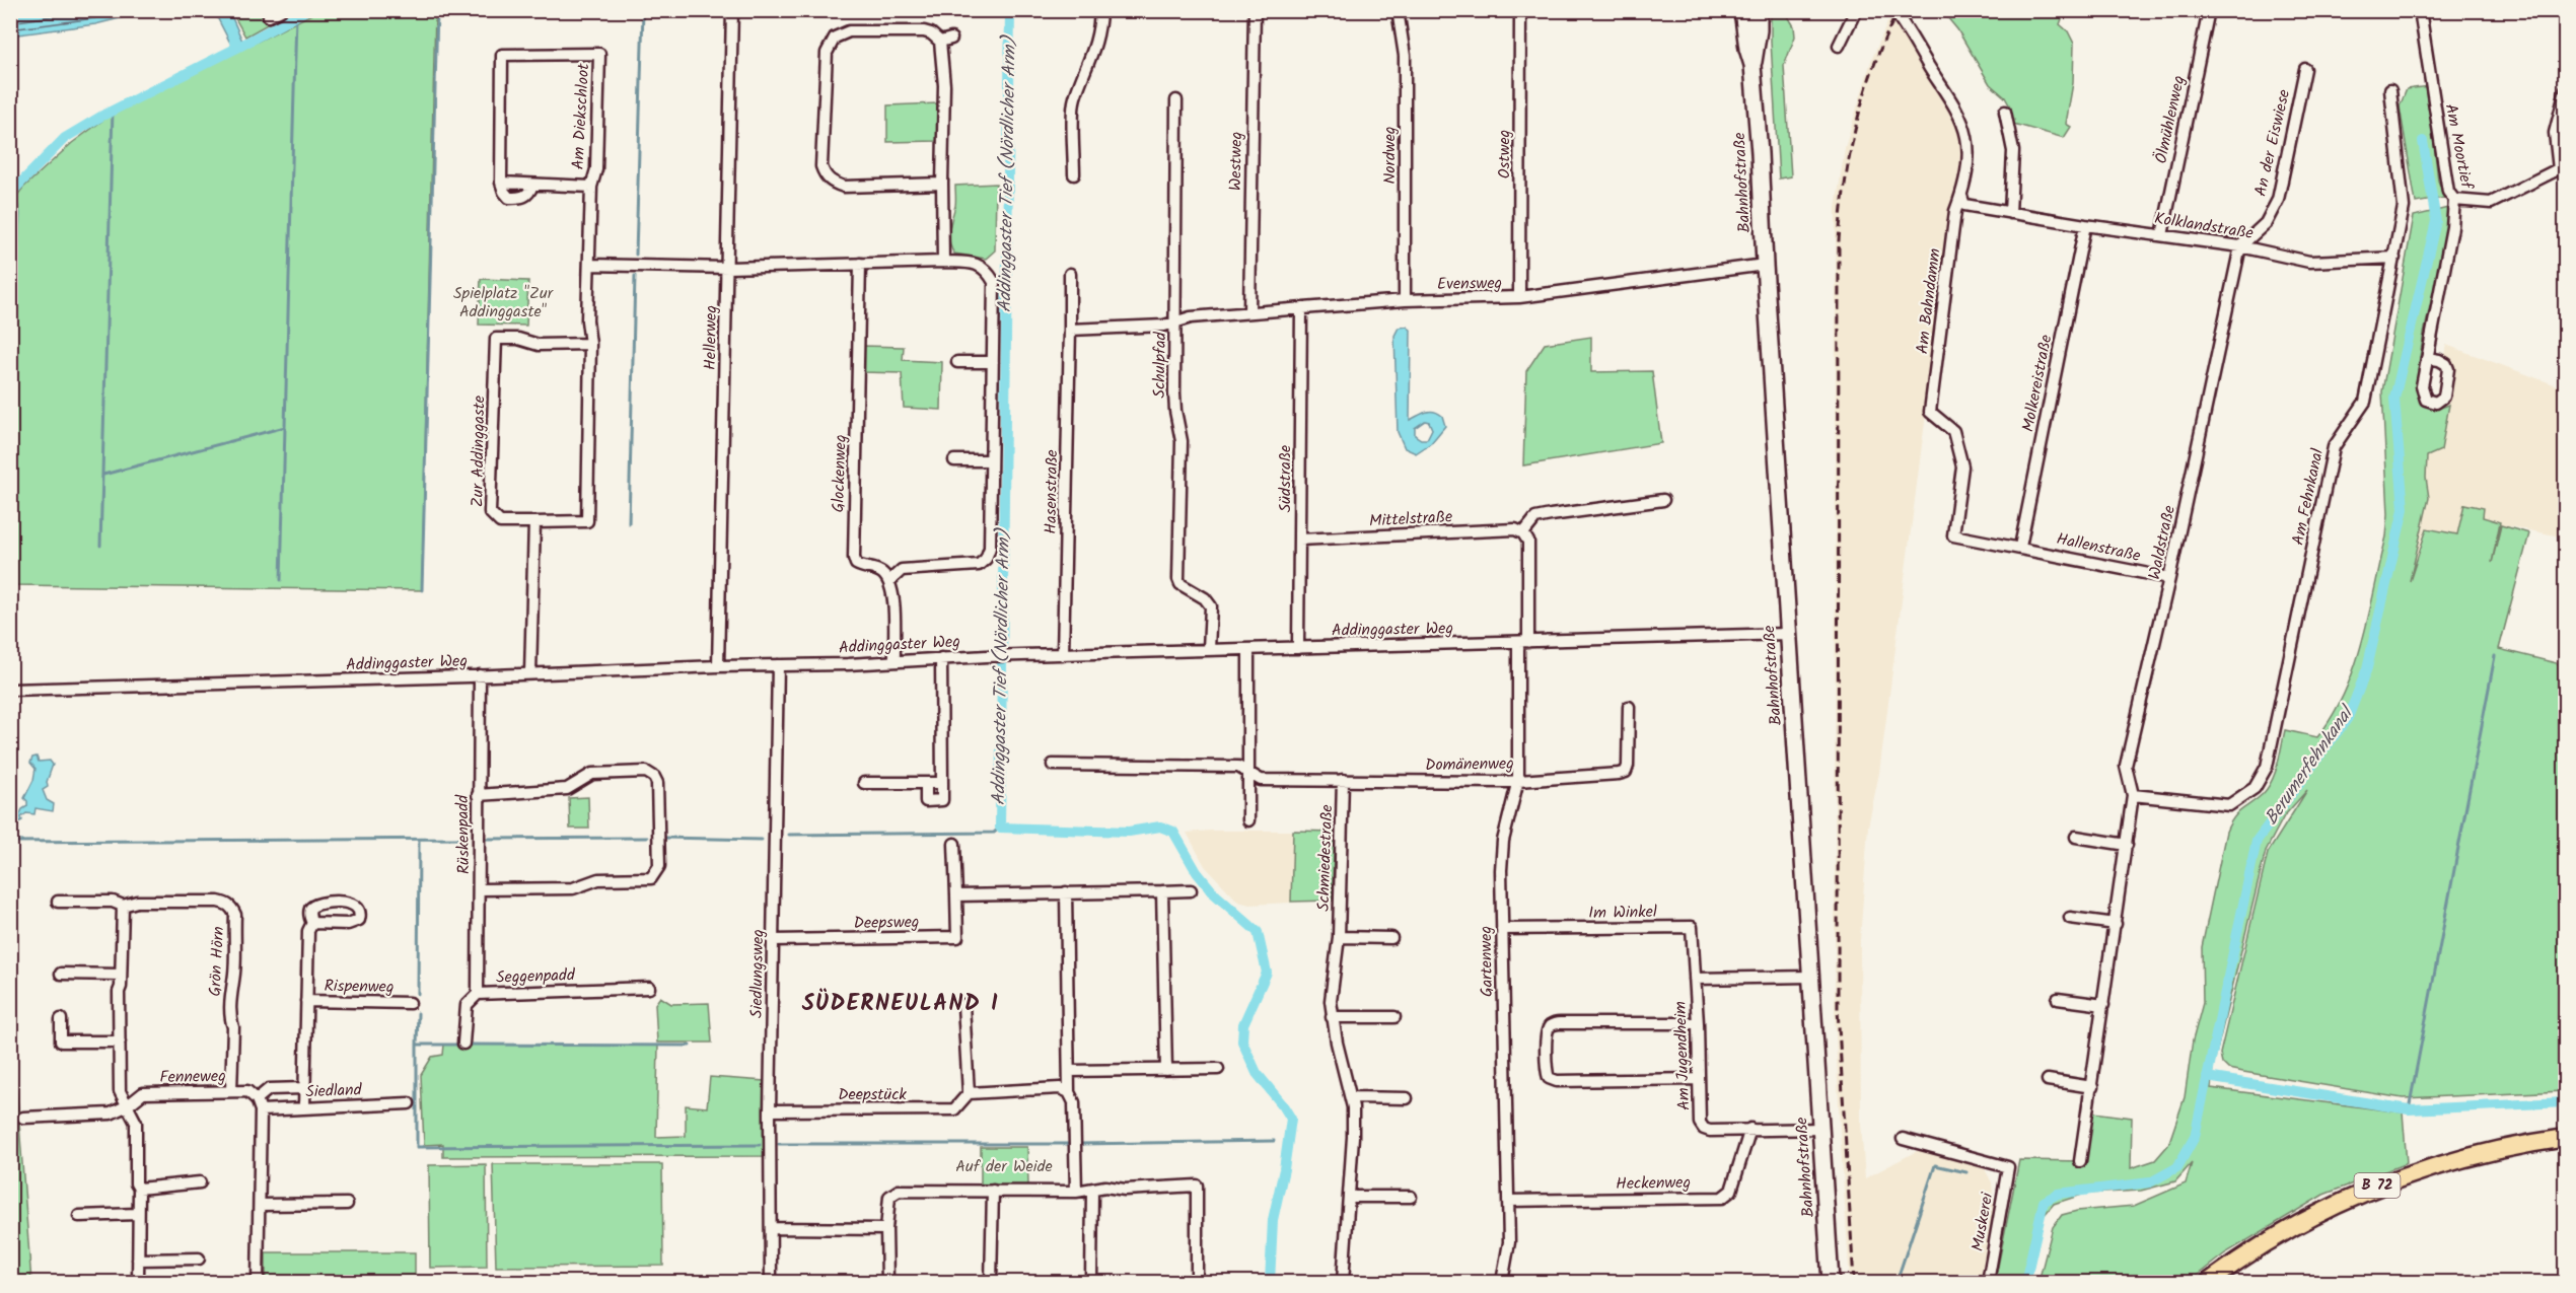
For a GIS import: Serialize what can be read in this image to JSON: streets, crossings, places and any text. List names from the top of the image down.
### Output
{
  "streets": {
    "main road": ["Bahnhofstraße", "B 72"],
    "street": [
      "Am Diekschloot",
      "Ölmühlenweg",
      "An der Eiswiese",
      "Am Moortief",
      "Ostweg",
      "Nordweg",
      "Westweg",
      "Kolklandstraße",
      "Evensweg",
      "Am Bahndamm",
      "Hellerweg",
      "Schulpfad",
      "Molkereistraße",
      "Zur Addinggaste",
      "Glockenweg",
      "Südstraße",
      "Hasenstraße",
      "Am Fehnkanal",
      "Mittelstraße",
      "Waldstraße",
      "Hallenstraße",
      "Addinggaster Weg",
      "Domänenweg",
      "Rüskenpadd",
      "Schmiedestraße",
      "Im Winkel",
      "Deepsweg",
      "Grön Hörn",
      "Gartenweg",
      "Siedlungsweg",
      "Seggenpadd",
      "Rispenweg",
      "Am Jugendheim",
      "Fenneweg",
      "Siedland",
      "Deepstück",
      "Heckenweg",
      "Muskerei"
    ]
  },
  "crossings": [
    ["Am Diekschloot", "Zur Addinggaste"],
    ["Ölmühlenweg", "Kolklandstraße"],
    ["An der Eiswiese", "Kolklandstraße"],
    ["An der Eiswiese", "Waldstraße"],
    ["Ostweg", "Evensweg"],
    ["Nordweg", "Evensweg"],
    ["Westweg", "Evensweg"],
    ["Bahnhofstraße", "Evensweg"],
    ["Bahnhofstraße", "Addinggaster Weg"],
    ["Bahnhofstraße", "Am Jugendheim"],
    ["Kolklandstraße", "Am Bahndamm"],
    ["Kolklandstraße", "Molkereistraße"],
    ["Kolklandstraße", "Am Fehnkanal"],
    ["Kolklandstraße", "Waldstraße"],
    ["Evensweg", "Schulpfad"],
    ["Evensweg", "Südstraße"],
    ["Am Bahndamm", "Molkereistraße"],
    ["Am Bahndamm", "Hallenstraße"],
    ["Hellerweg", "Addinggaster Weg"],
    ["Schulpfad", "Addinggaster Weg"],
    ["Molkereistraße", "Hallenstraße"],
    ["Südstraße", "Mittelstraße"],
    ["Südstraße", "Addinggaster Weg"],
    ["Hasenstraße", "Addinggaster Weg"],
    ["Am Fehnkanal", "Waldstraße"],
    ["Waldstraße", "Hallenstraße"],
    ["Addinggaster Weg", "Rüskenpadd"],
    ["Addinggaster Weg", "Gartenweg"],
    ["Addinggaster Weg", "Siedlungsweg"],
    ["Domänenweg", "Schmiedestraße"],
    ["Domänenweg", "Gartenweg"],
    ["Rüskenpadd", "Seggenpadd"],
    ["Im Winkel", "Gartenweg"],
    ["Im Winkel", "Am Jugendheim"],
    ["Deepsweg", "Siedlungsweg"],
    ["Grön Hörn", "Fenneweg"],
    ["Gartenweg", "Heckenweg"],
    ["Siedlungsweg", "Deepstück"],
    ["Rispenweg", "Siedland"],
    ["Am Jugendheim", "Heckenweg"],
    ["Fenneweg", "Siedland"]
  ],
  "districts": ["SÜDERNEULAND I"],
  "water": ["Addinggaster Tief (Nördlicher Arm)", "Berumerfehnkanal"],
  "parks": ["Spielplatz \"Zur Addinggaste\"", "Auf der Weide"]
}
